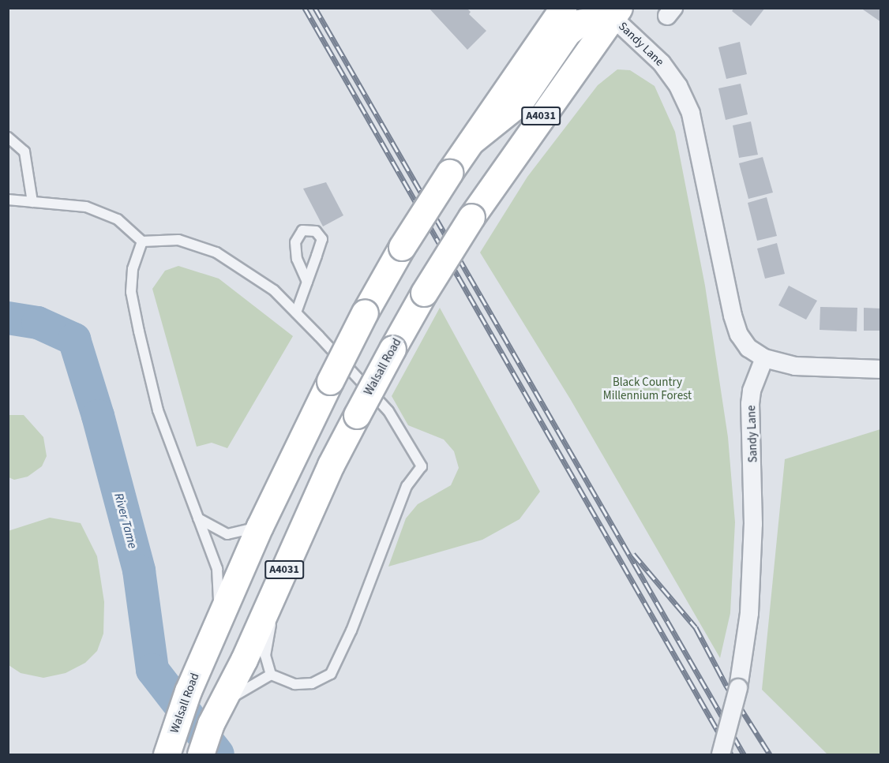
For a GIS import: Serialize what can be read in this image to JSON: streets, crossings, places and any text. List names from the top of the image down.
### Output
{
  "streets": {
    "main road": ["A4031", "Walsall Road"],
    "street": ["Sandy Lane"]
  },
  "crossings": [
    ["Sandy Lane", "Walsall Road"]
  ],
  "water": ["River Tame"],
  "parks": ["Black Country Millennium Forest"]
}
